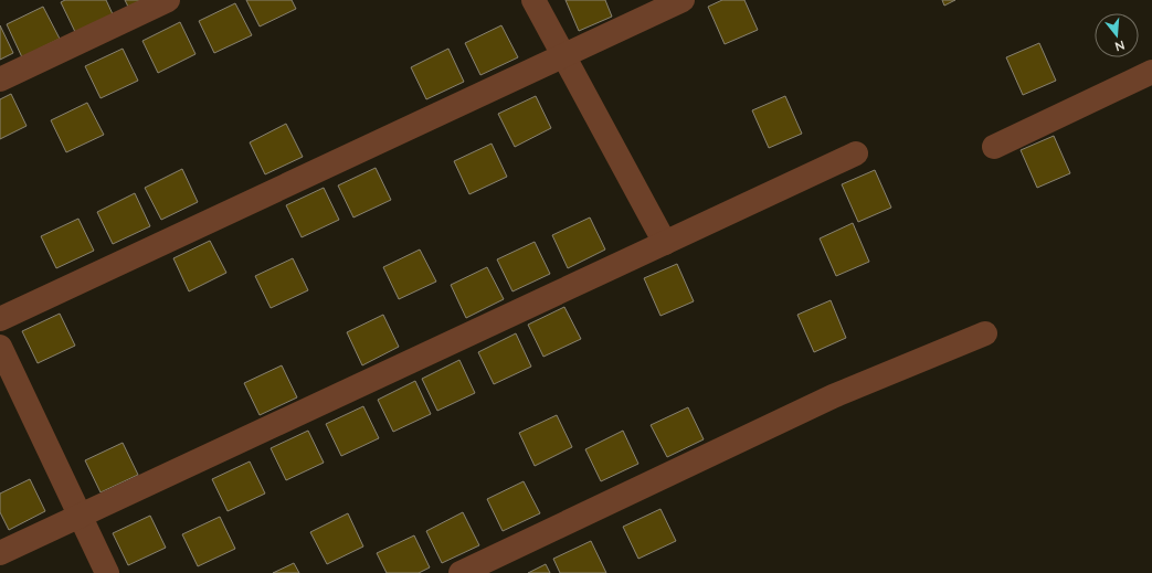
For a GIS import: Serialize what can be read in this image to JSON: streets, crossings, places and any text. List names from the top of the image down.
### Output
{
  "north": "bottom"
}
